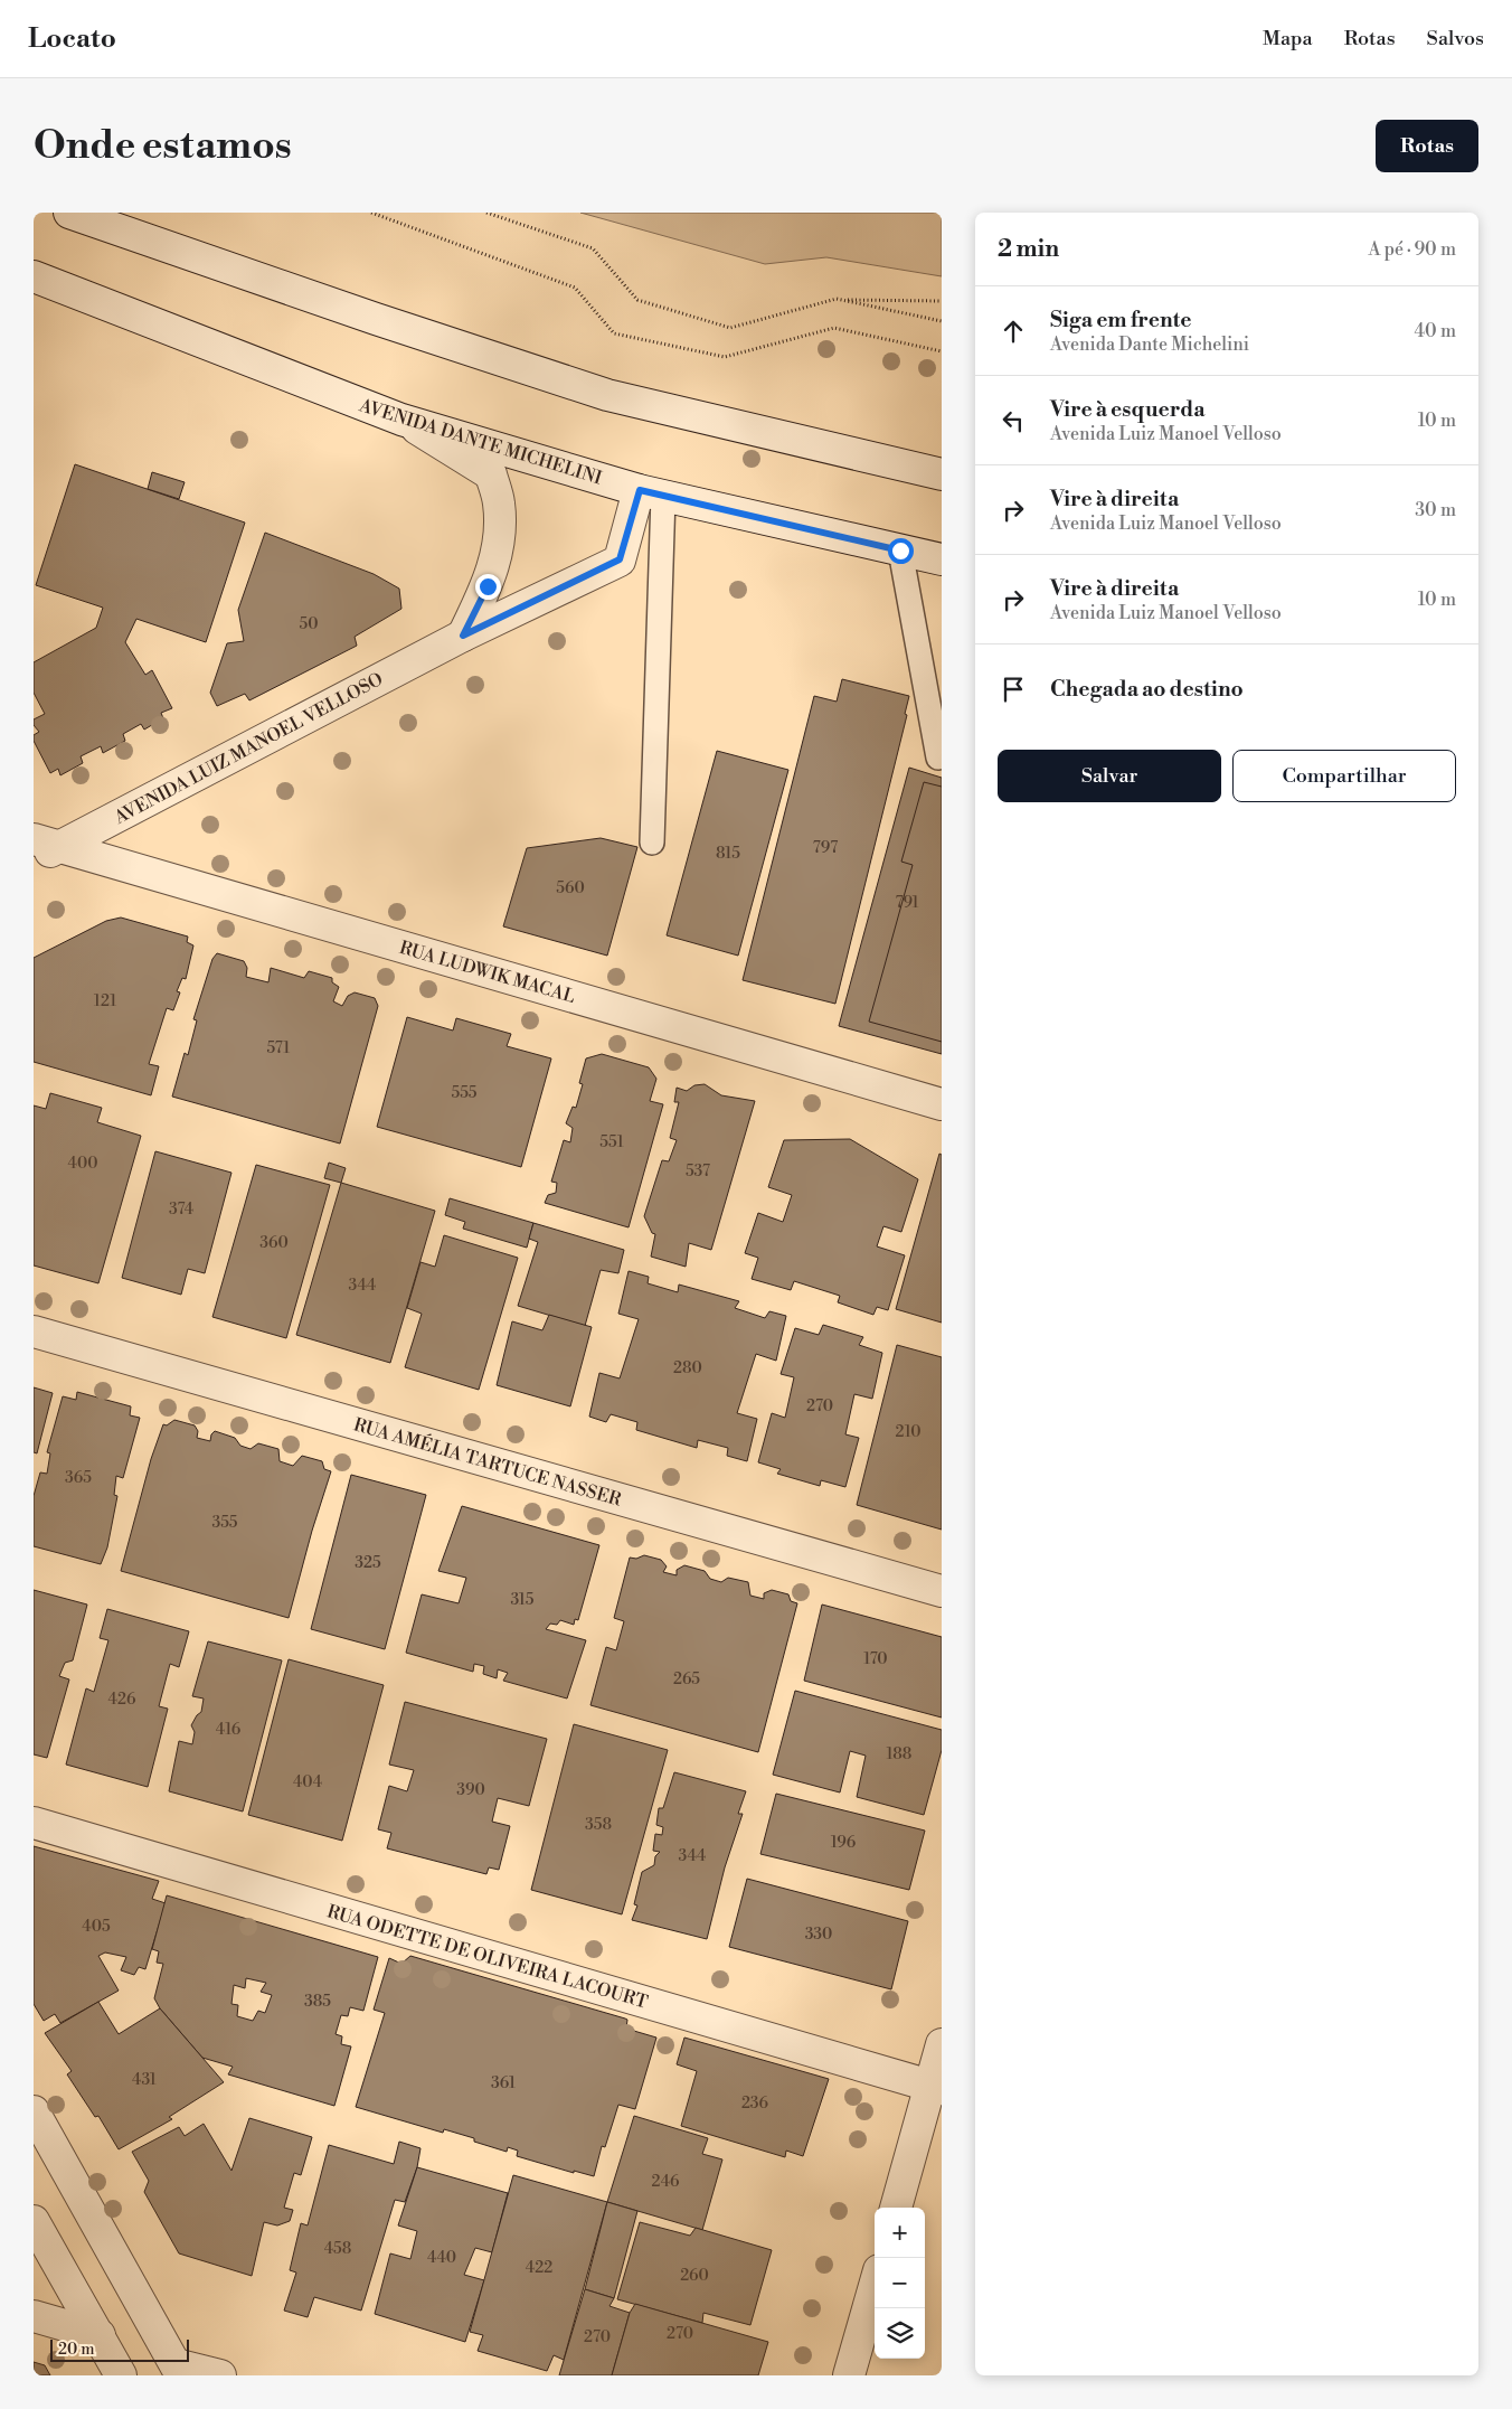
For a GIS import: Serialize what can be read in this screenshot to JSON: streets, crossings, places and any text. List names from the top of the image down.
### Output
{
  "streets": {
    "street": [
      "AVENIDA DANTE MICHELINI",
      "AVENIDA LUIZ MANOEL VELLOSO",
      "RUA LUDWIK MACAL",
      "RUA AMÉLIA TARTUCE NASSER",
      "RUA ODETTE DE OLIVEIRA LACOURT"
    ]
  },
  "crossings": [
    ["AVENIDA DANTE MICHELINI", "AVENIDA LUIZ MANOEL VELLOSO"],
    ["AVENIDA LUIZ MANOEL VELLOSO", "RUA LUDWIK MACAL"]
  ],
  "house_numbers": [
    "50",
    "797",
    "815",
    "560",
    "791",
    "121",
    "571",
    "555",
    "551",
    "400",
    "537",
    "374",
    "360",
    "344",
    "280",
    "270",
    "210",
    "365",
    "355",
    "325",
    "315",
    "170",
    "265",
    "426",
    "416",
    "188",
    "404",
    "390",
    "358",
    "196",
    "344",
    "405",
    "330",
    "385",
    "431",
    "361",
    "236",
    "246",
    "458",
    "440",
    "422",
    "260",
    "270",
    "270"
  ],
  "scale_bar": "20 m",
  "page": {
    "header": "Locato",
    "nav": ["Mapa", "Rotas", "Salvos"],
    "buttons": [
      "Rotas",
      ["Salvar", "Compartilhar"]
    ],
    "title": "Onde estamos",
    "heading": ["2 min", "A pé · 90 m"],
    "list": [
      ["Siga em frente", "Avenida Dante Michelini", "40 m"],
      ["Vire à esquerda", "Avenida Luiz Manoel Velloso", "10 m"],
      ["Vire à direita", "Avenida Luiz Manoel Velloso", "30 m"],
      ["Vire à direita", "Avenida Luiz Manoel Velloso", "10 m"],
      "Chegada ao destino"
    ],
    "map_buttons": ["+", "−"],
    "scale": "20 m"
  }
}
